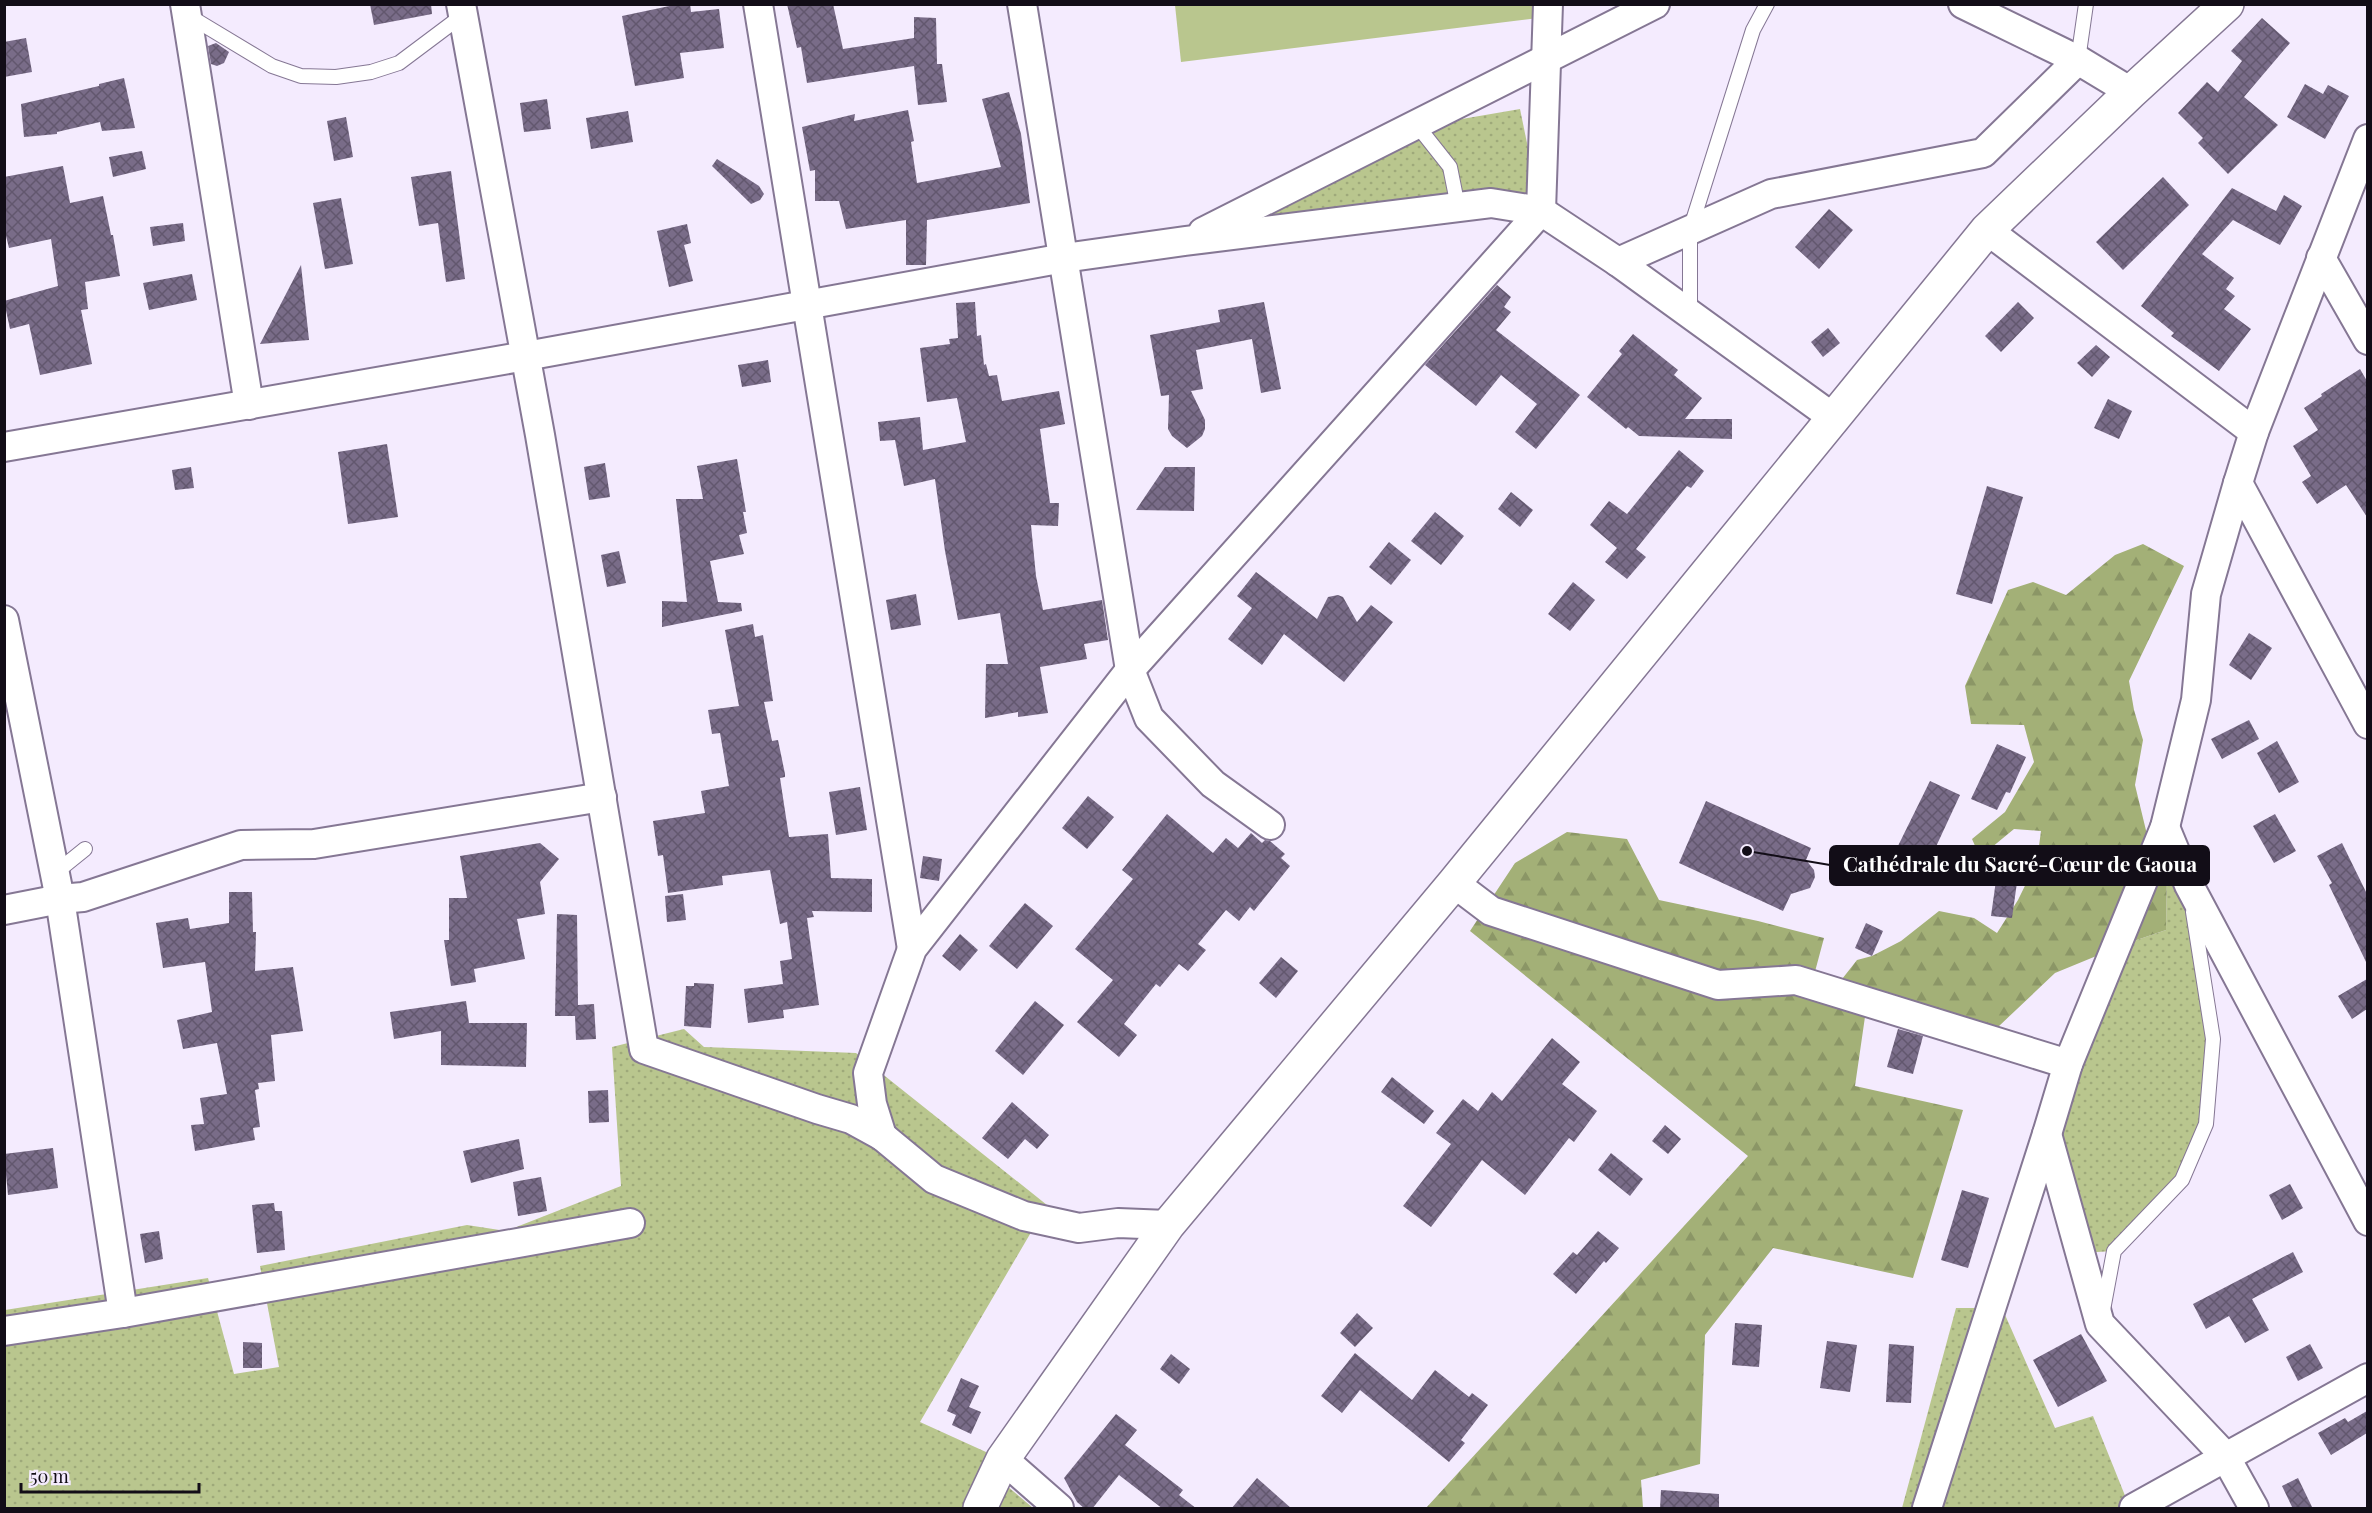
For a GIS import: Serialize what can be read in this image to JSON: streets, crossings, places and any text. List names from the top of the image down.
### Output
{
  "places": ["Cathédrale du Sacré-Cœur de Gaoua"],
  "scale_bar": "50 m"
}
